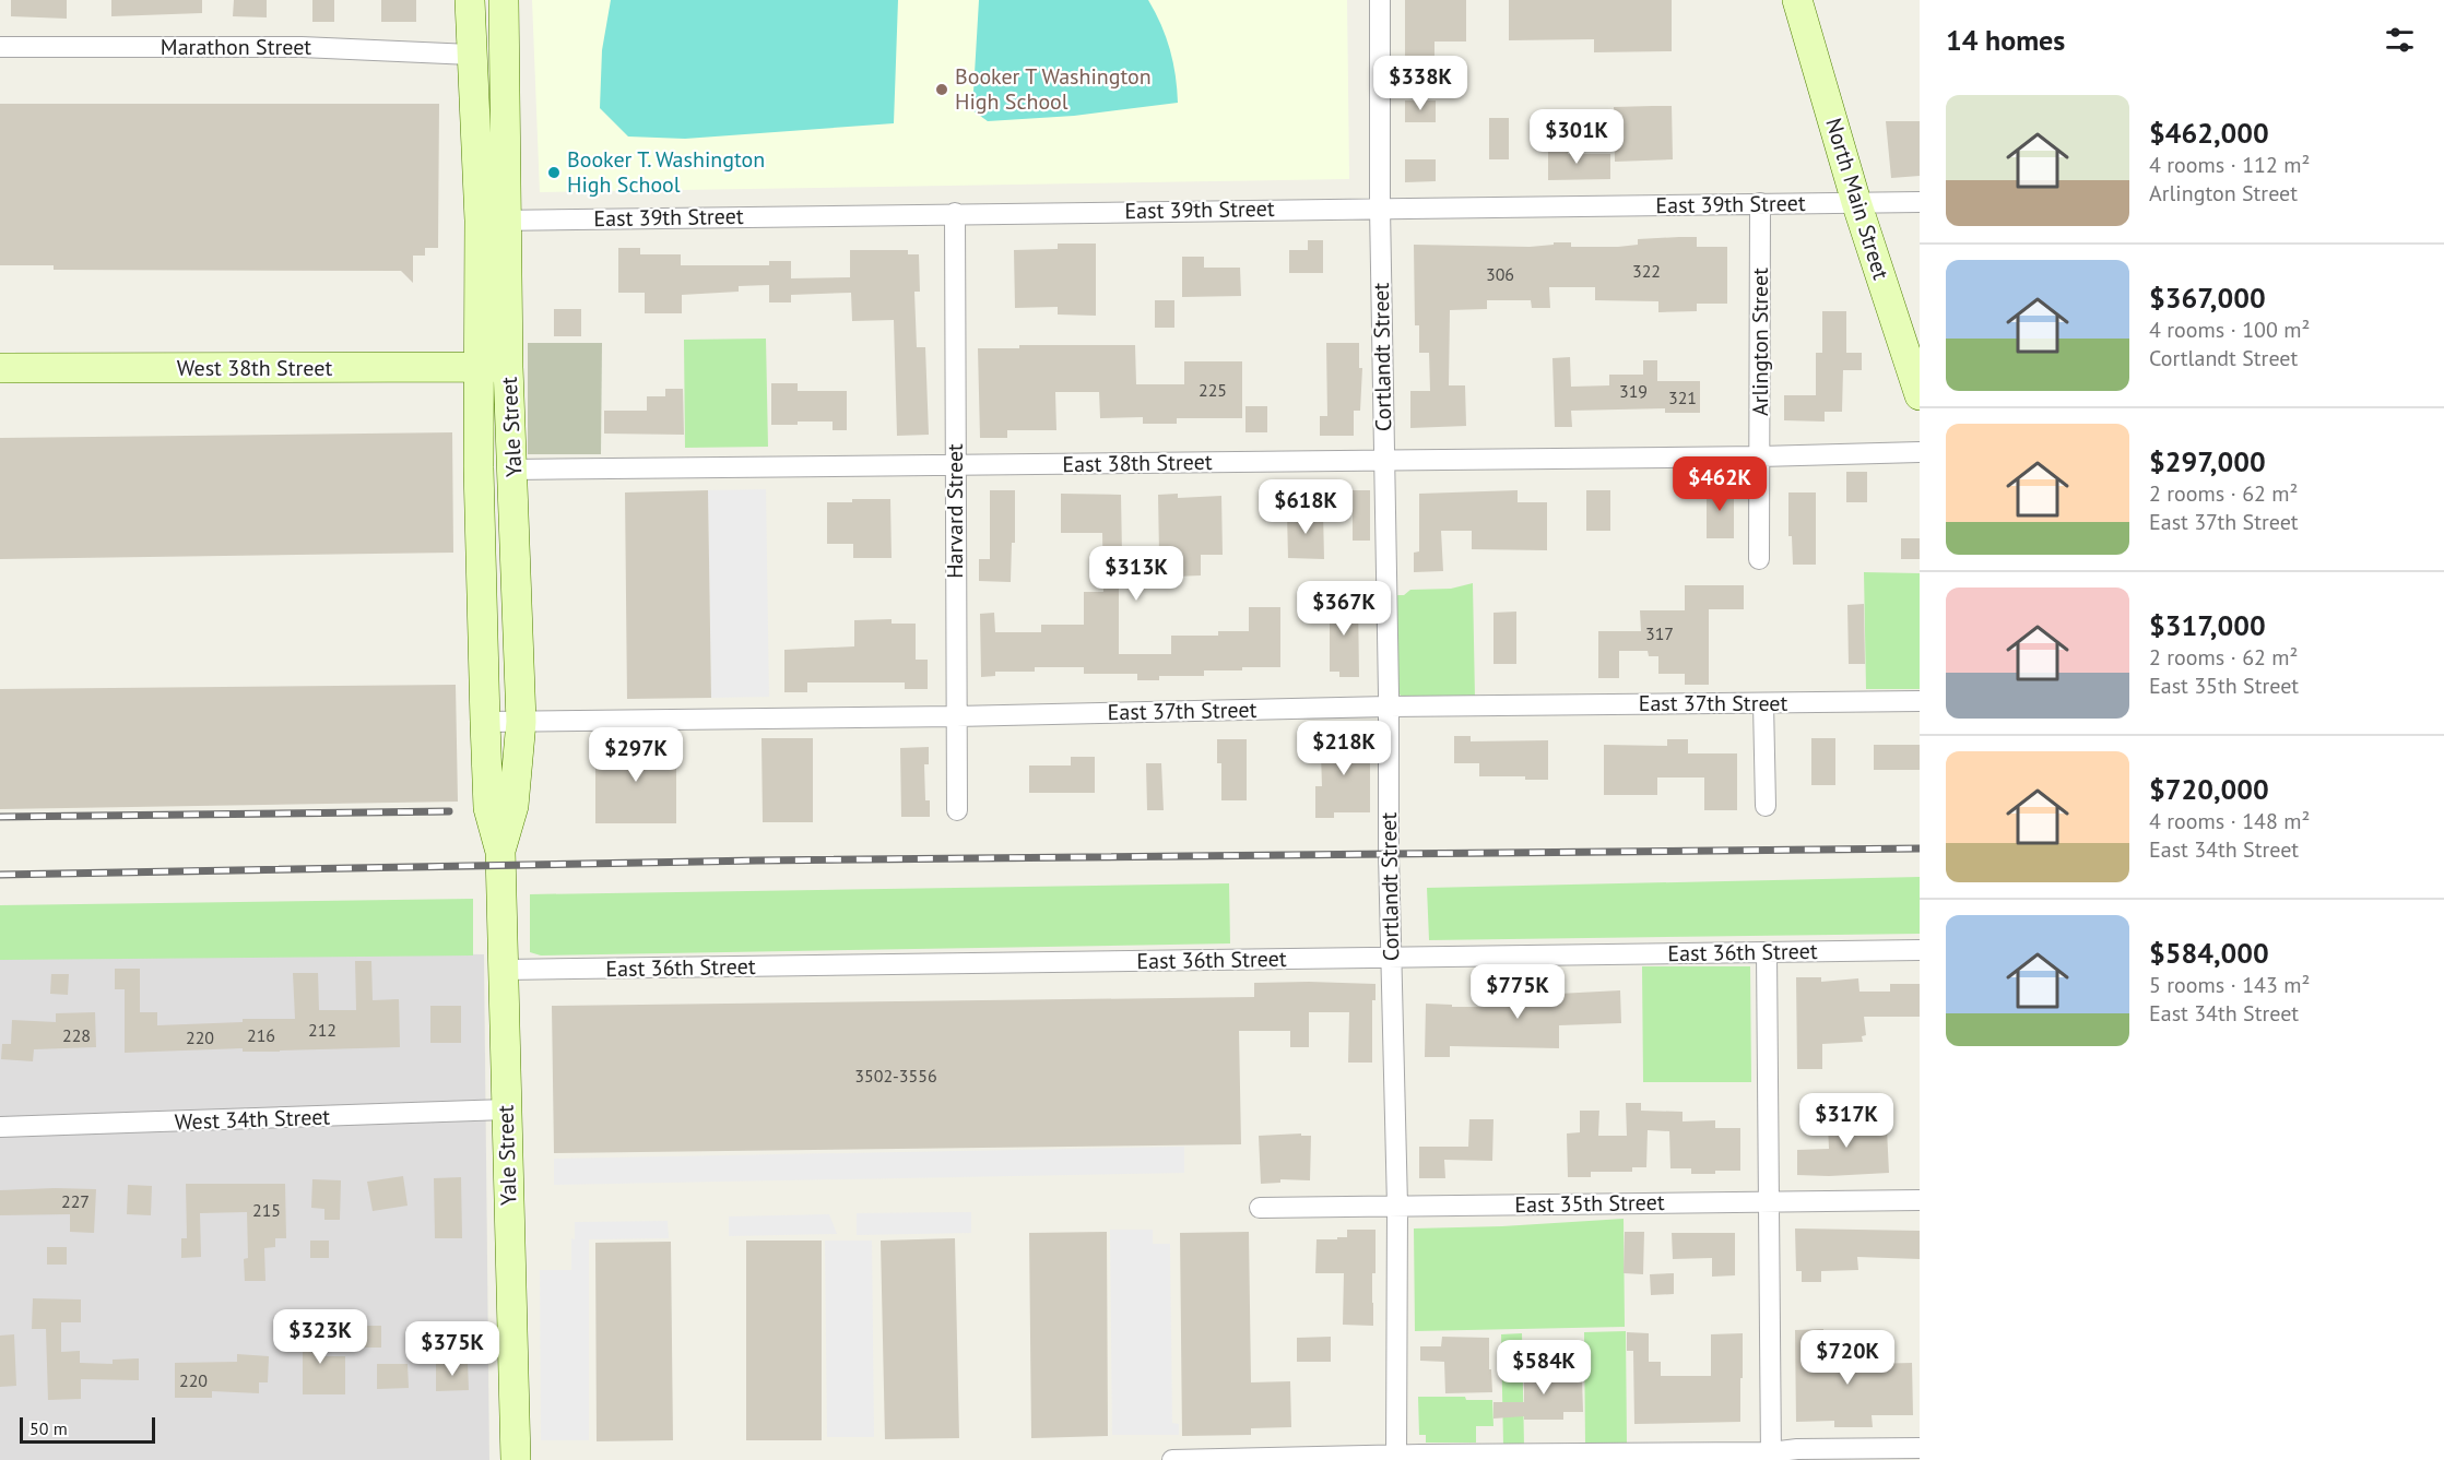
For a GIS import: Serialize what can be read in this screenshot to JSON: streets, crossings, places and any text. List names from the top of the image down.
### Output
{
  "streets": {
    "main road": ["North Main Street", "West 38th Street", "Yale Street"],
    "street": [
      "Marathon Street",
      "East 39th Street",
      "Arlington Street",
      "Cortlandt Street",
      "East 38th Street",
      "Harvard Street",
      "East 37th Street",
      "East 36th Street",
      "West 34th Street",
      "East 35th Street"
    ]
  },
  "crossings": [
    ["Marathon Street", "Yale Street"],
    ["North Main Street", "East 39th Street"],
    ["East 39th Street", "Arlington Street"],
    ["East 39th Street", "Cortlandt Street"],
    ["East 39th Street", "Yale Street"],
    ["East 39th Street", "Harvard Street"],
    ["Arlington Street", "East 38th Street"],
    ["Cortlandt Street", "East 38th Street"],
    ["Cortlandt Street", "East 37th Street"],
    ["Cortlandt Street", "East 36th Street"],
    ["Cortlandt Street", "East 35th Street"],
    ["West 38th Street", "Yale Street"],
    ["Yale Street", "East 38th Street"],
    ["Yale Street", "East 37th Street"],
    ["Yale Street", "East 36th Street"],
    ["Yale Street", "West 34th Street"],
    ["East 38th Street", "Harvard Street"],
    ["Harvard Street", "East 37th Street"]
  ],
  "places": ["Booker T Washington High School", "Booker T. Washington High School"],
  "house_numbers": [
    "322",
    "306",
    "225",
    "319",
    "321",
    "317",
    "212",
    "228",
    "216",
    "220",
    "3502-3556",
    "227",
    "215",
    "220"
  ],
  "scale_bar": "50 m",
  "page": {
    "heading": "14 homes",
    "price": [
      "$338K",
      "$301K",
      "$462K",
      "$618K",
      "$313K",
      "$367K",
      "$218K",
      "$297K",
      "$775K",
      "$317K",
      "$323K",
      "$375K",
      "$720K",
      "$584K"
    ],
    "list": [
      {
        "name": "$462,000",
        "note": "4 rooms · 112 m² · Arlington Street"
      },
      {
        "name": "$367,000",
        "note": "4 rooms · 100 m² · Cortlandt Street"
      },
      {
        "name": "$297,000",
        "note": "2 rooms · 62 m² · East 37th Street"
      },
      {
        "name": "$317,000",
        "note": "2 rooms · 62 m² · East 35th Street"
      },
      {
        "name": "$720,000",
        "note": "4 rooms · 148 m² · East 34th Street"
      },
      {
        "name": "$584,000",
        "note": "5 rooms · 143 m² · East 34th Street"
      }
    ],
    "scale": "50 m"
  }
}
